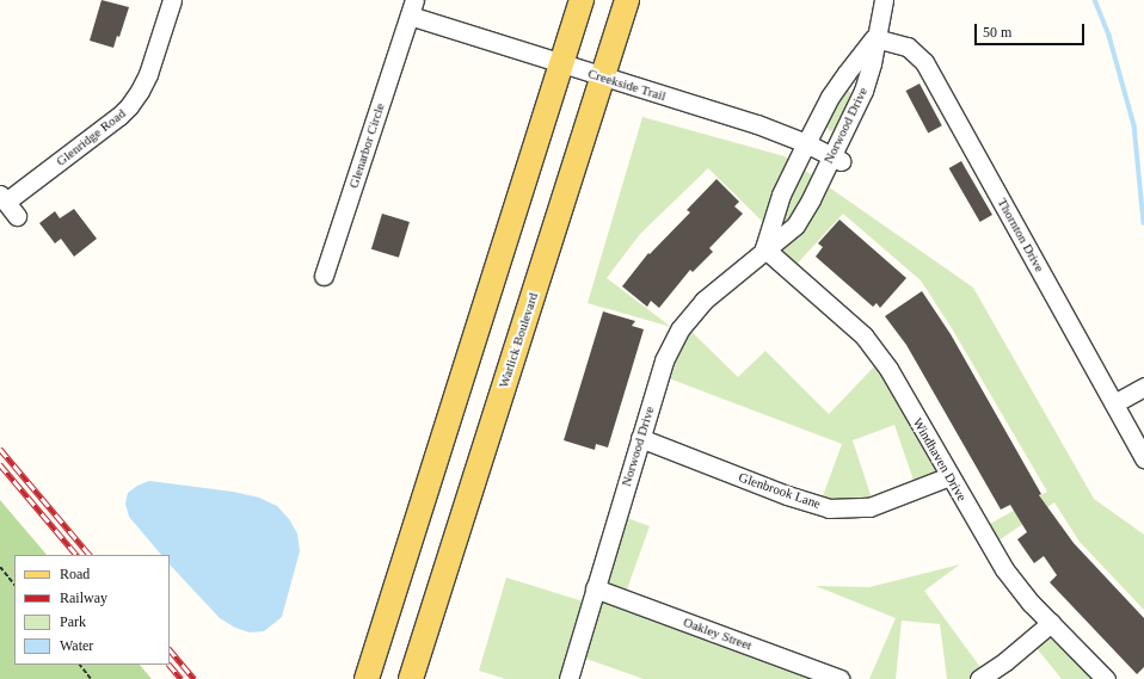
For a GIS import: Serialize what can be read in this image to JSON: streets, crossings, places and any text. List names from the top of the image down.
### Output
{
  "streets": {
    "main road": ["Warlick Boulevard"],
    "street": [
      "Creekside Trail",
      "Norwood Drive",
      "Glenridge Road",
      "Glenarbor Circle",
      "Thornton Drive",
      "Windhaven Drive",
      "Glenbrook Lane",
      "Oakley Street"
    ]
  },
  "crossings": [
    ["Creekside Trail", "Norwood Drive"],
    ["Creekside Trail", "Glenarbor Circle"],
    ["Creekside Trail", "Warlick Boulevard"],
    ["Norwood Drive", "Thornton Drive"],
    ["Norwood Drive", "Windhaven Drive"],
    ["Norwood Drive", "Glenbrook Lane"],
    ["Norwood Drive", "Oakley Street"],
    ["Windhaven Drive", "Glenbrook Lane"]
  ],
  "legend": [
    "Road",
    "Railway",
    "Park",
    "Water"
  ],
  "scale_bar": "50 m"
}
